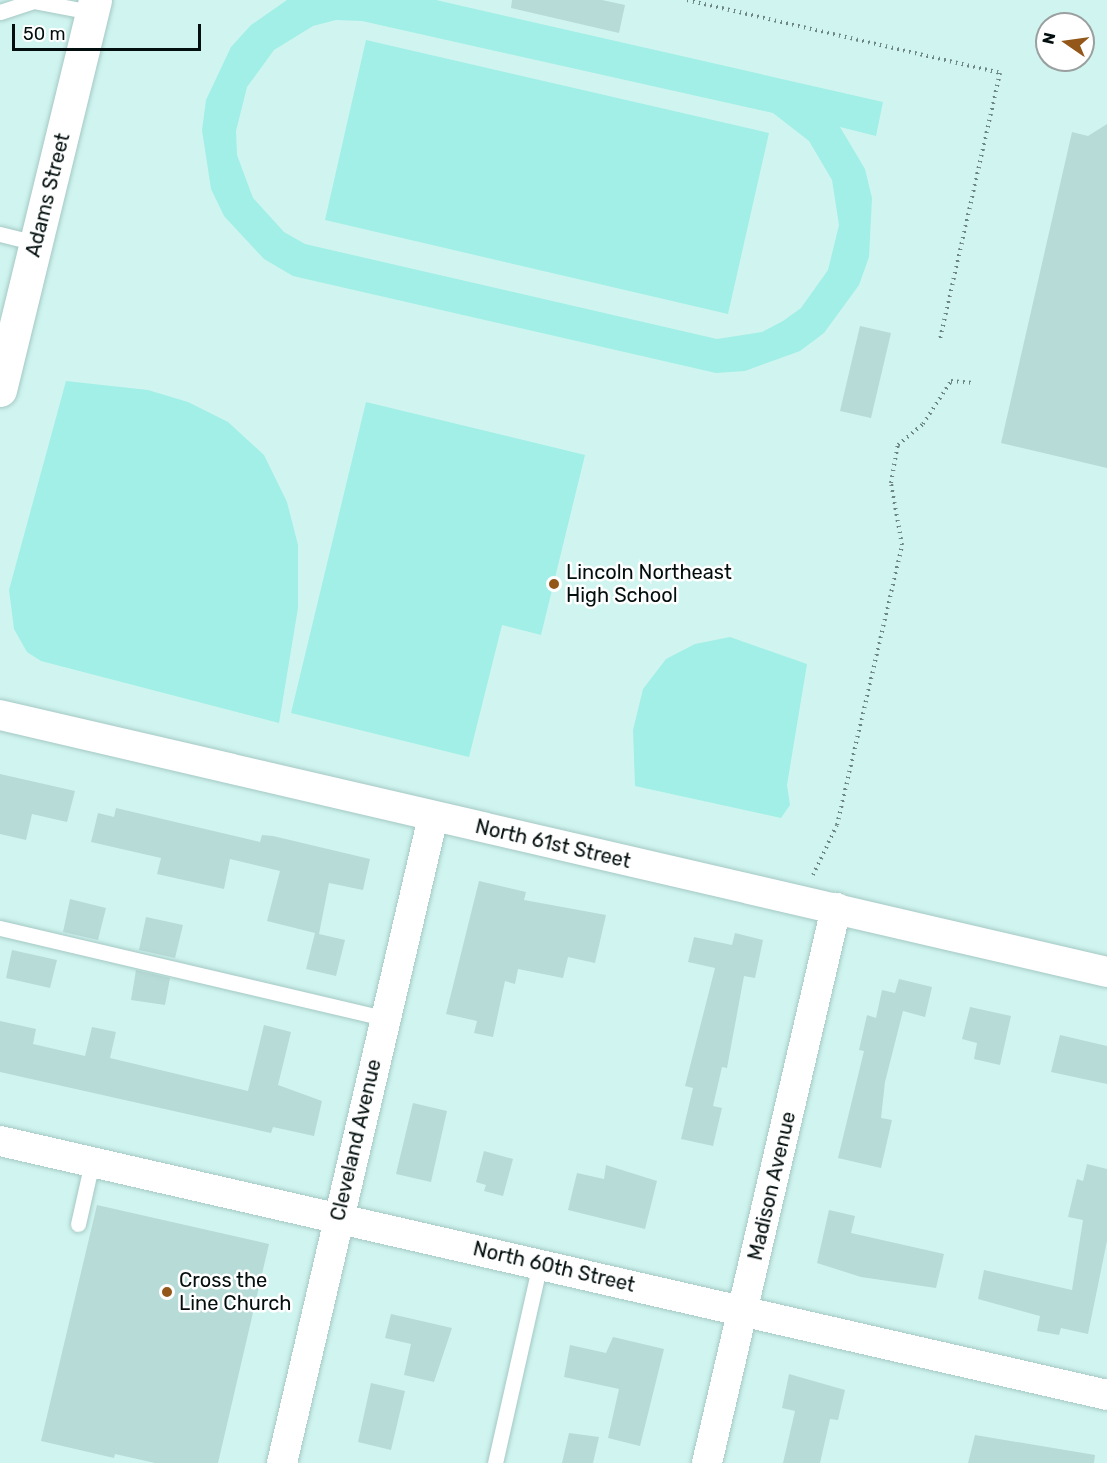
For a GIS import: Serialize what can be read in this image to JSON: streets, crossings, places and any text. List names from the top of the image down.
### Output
{
  "streets": {
    "main road": ["Adams Street"],
    "street": [
      "North 61st Street",
      "Cleveland Avenue",
      "Madison Avenue",
      "North 60th Street"
    ]
  },
  "crossings": [
    ["North 61st Street", "Cleveland Avenue"],
    ["North 61st Street", "Madison Avenue"],
    ["Cleveland Avenue", "North 60th Street"],
    ["Madison Avenue", "North 60th Street"]
  ],
  "places": ["Lincoln Northeast High School", "Cross the Line Church"],
  "scale_bar": "50 m",
  "north": "left"
}
